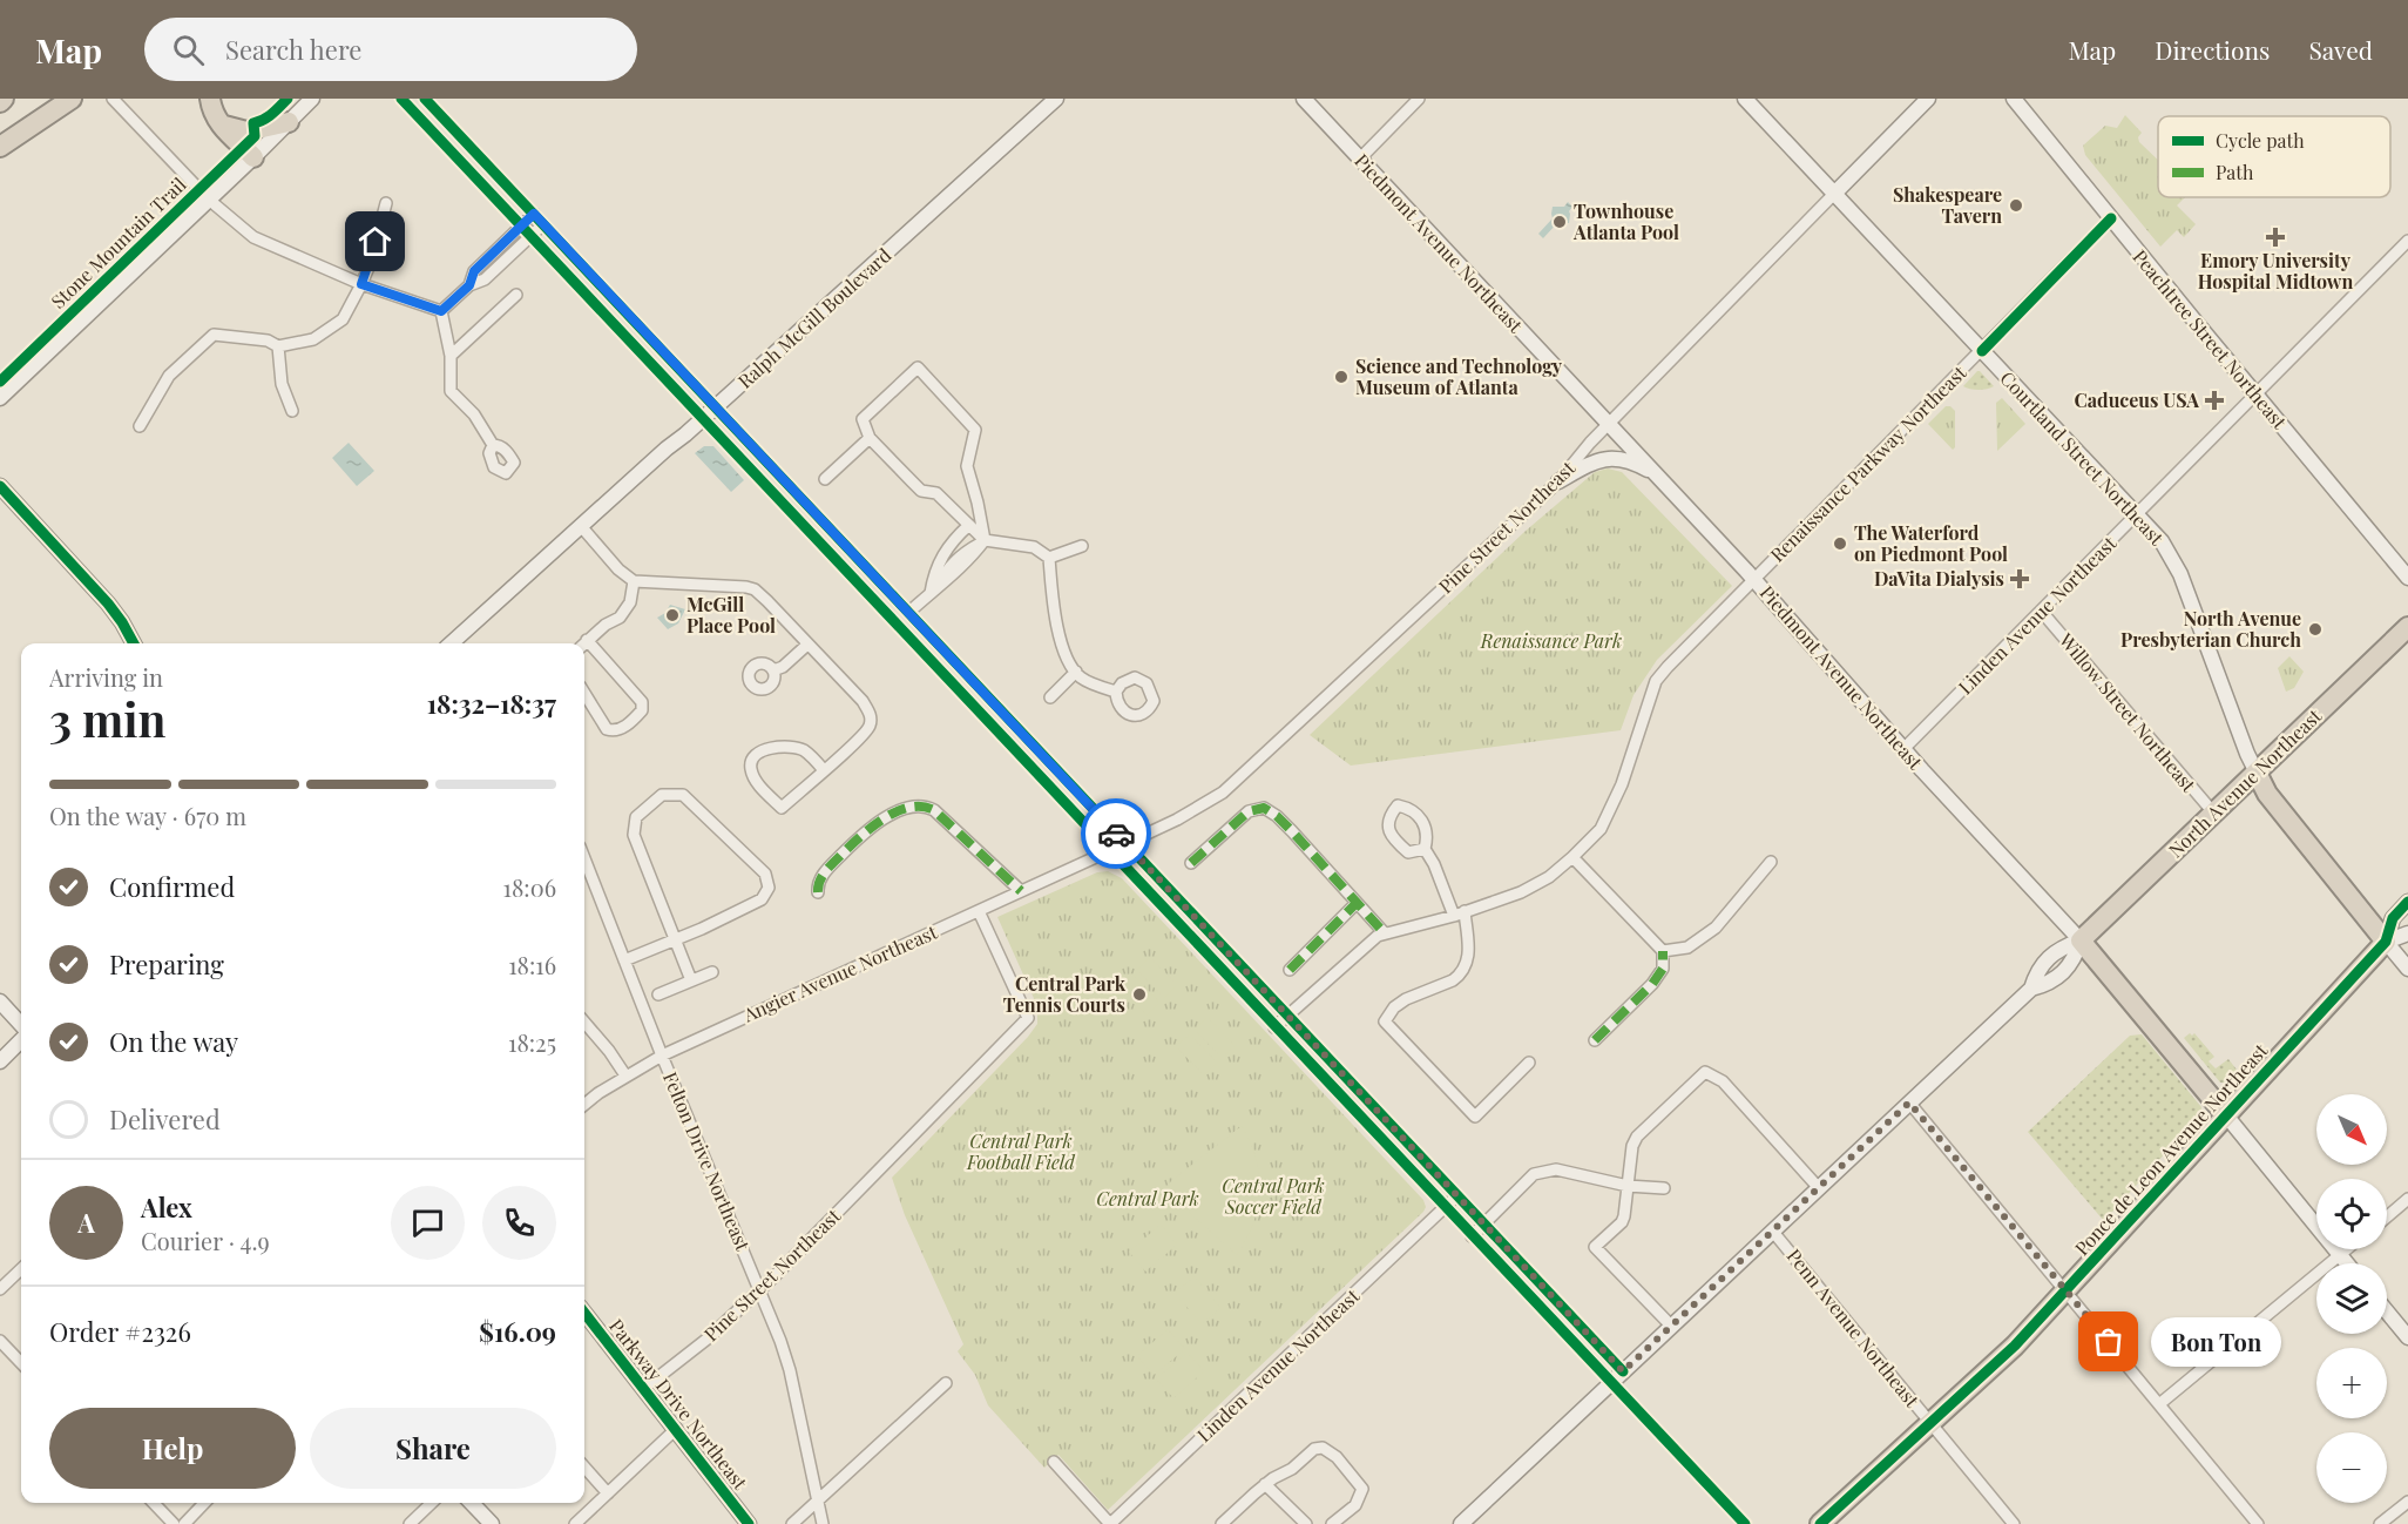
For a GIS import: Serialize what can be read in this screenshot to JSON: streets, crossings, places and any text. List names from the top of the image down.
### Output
{
  "streets": {
    "highway": ["Piedmont Avenue Northeast", "North Avenue Northeast", "Ponce de Leon Avenue Northeast"],
    "main road": [
      "Ralph McGill Boulevard",
      "Peachtree Street Northeast",
      "Courtland Street Northeast",
      "Pine Street Northeast",
      "Parkway Drive Northeast"
    ],
    "street": [
      "Renaissance Parkway Northeast",
      "Linden Avenue Northeast",
      "Willow Street Northeast",
      "Angier Avenue Northeast",
      "Felton Drive Northeast",
      "Penn Avenue Northeast"
    ],
    "cycle path": ["Stone Mountain Trail"]
  },
  "crossings": [
    ["Piedmont Avenue Northeast", "Renaissance Parkway Northeast"],
    ["Piedmont Avenue Northeast", "Pine Street Northeast"],
    ["Piedmont Avenue Northeast", "Linden Avenue Northeast"],
    ["Piedmont Avenue Northeast", "North Avenue Northeast"],
    ["Piedmont Avenue Northeast", "Ponce de Leon Avenue Northeast"],
    ["Peachtree Street Northeast", "Renaissance Parkway Northeast"],
    ["Peachtree Street Northeast", "Linden Avenue Northeast"],
    ["Courtland Street Northeast", "Renaissance Parkway Northeast"],
    ["Courtland Street Northeast", "Pine Street Northeast"],
    ["Courtland Street Northeast", "Linden Avenue Northeast"],
    ["Courtland Street Northeast", "North Avenue Northeast"],
    ["Pine Street Northeast", "Angier Avenue Northeast"],
    ["Pine Street Northeast", "Felton Drive Northeast"],
    ["Pine Street Northeast", "Parkway Drive Northeast"],
    ["Linden Avenue Northeast", "Willow Street Northeast"],
    ["Willow Street Northeast", "North Avenue Northeast"],
    ["North Avenue Northeast", "Penn Avenue Northeast"],
    ["Angier Avenue Northeast", "Felton Drive Northeast"],
    ["Ponce de Leon Avenue Northeast", "Penn Avenue Northeast"]
  ],
  "parks": [
    "Renaissance Park",
    "Central Park Football Field",
    "Central Park Soccer Field",
    "Central Park"
  ],
  "places": {
    "other": [
      "Shakespeare Tavern",
      "Townhouse Atlanta Pool",
      "Science and Technology Museum of Atlanta",
      "The Waterford on Piedmont Pool",
      "McGill Place Pool",
      "North Avenue Presbyterian Church",
      "Central Park Tennis Courts",
      "Bon Ton"
    ],
    "health": ["Emory University Hospital Midtown", "Caduceus USA", "DaVita Dialysis"]
  },
  "legend": ["Cycle path", "Path"],
  "north": "bottom right",
  "page": {
    "header": "Map",
    "search": "Search here",
    "nav": ["Map", "Directions", "Saved"],
    "heading": ["3 min", "Arriving in", "18:32–18:37"],
    "panel": [
      "Alex",
      "Courier · 4.9",
      "Order #2326",
      "$16.09"
    ],
    "bar": "On the way · 670 m",
    "list": [
      ["Confirmed", "18:06"],
      ["Preparing", "18:16"],
      ["On the way", "18:25"],
      "Delivered"
    ],
    "map_buttons": ["+", "−"],
    "round": "A",
    "bubble": "Bon Ton",
    "buttons": ["Help", "Share"]
  }
}
